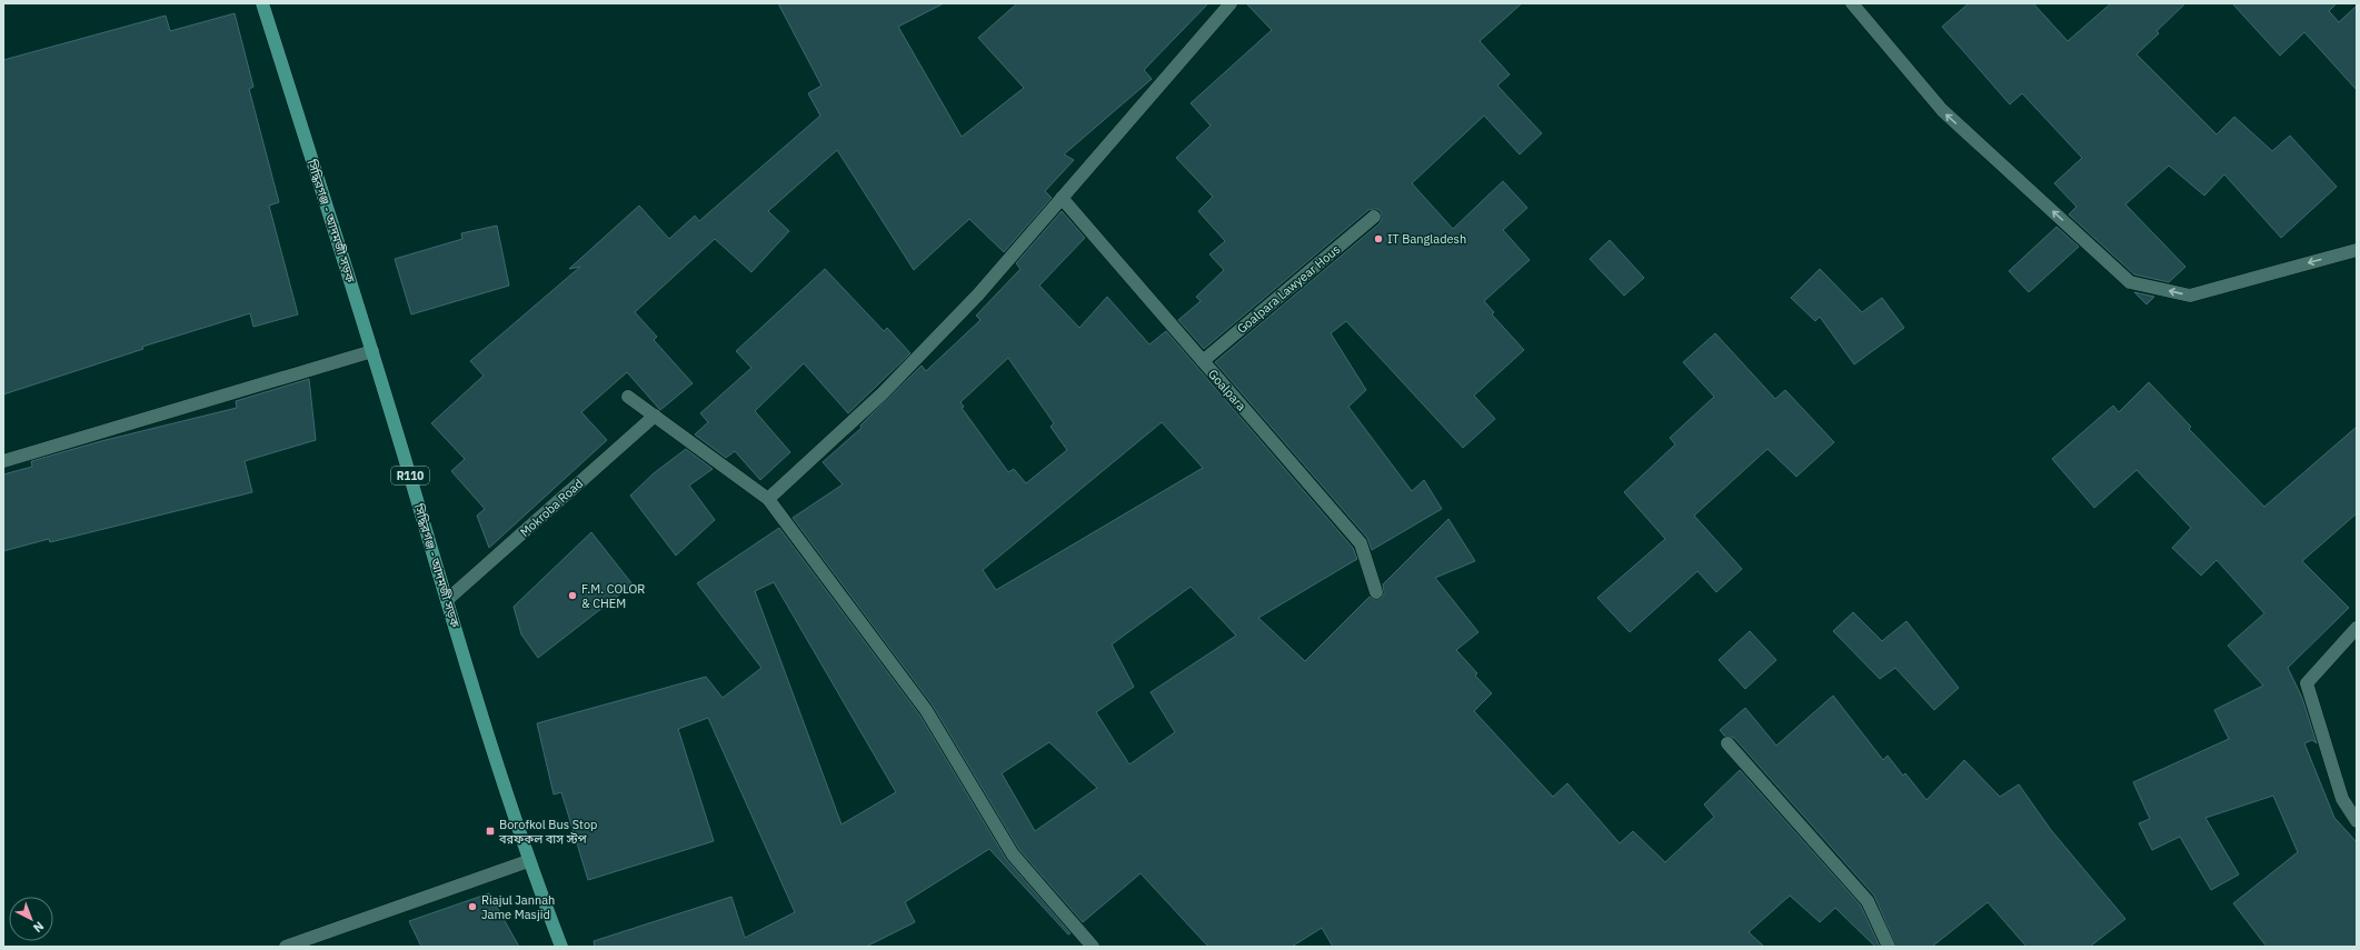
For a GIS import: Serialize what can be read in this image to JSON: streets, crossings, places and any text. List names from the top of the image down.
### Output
{
  "streets": {
    "main road": ["সিদ্ধিরগঞ্জ - আদমজী সড়ক", "R110"],
    "street": ["Goalpara Lawyear Hous", "Goalpara", "Mokroba Road"]
  },
  "crossings": [
    ["সিদ্ধিরগঞ্জ - আদমজী সড়ক", "Mokroba Road"],
    ["Goalpara Lawyear Hous", "Goalpara"]
  ],
  "places": {
    "other": ["IT Bangladesh", "F.M. COLOR & CHEM", "Riajul Jannah Jame Masjid"],
    "transit": ["Borofkol Bus Stop বরফকল বাস স্টপ"]
  },
  "north": "bottom right"
}
